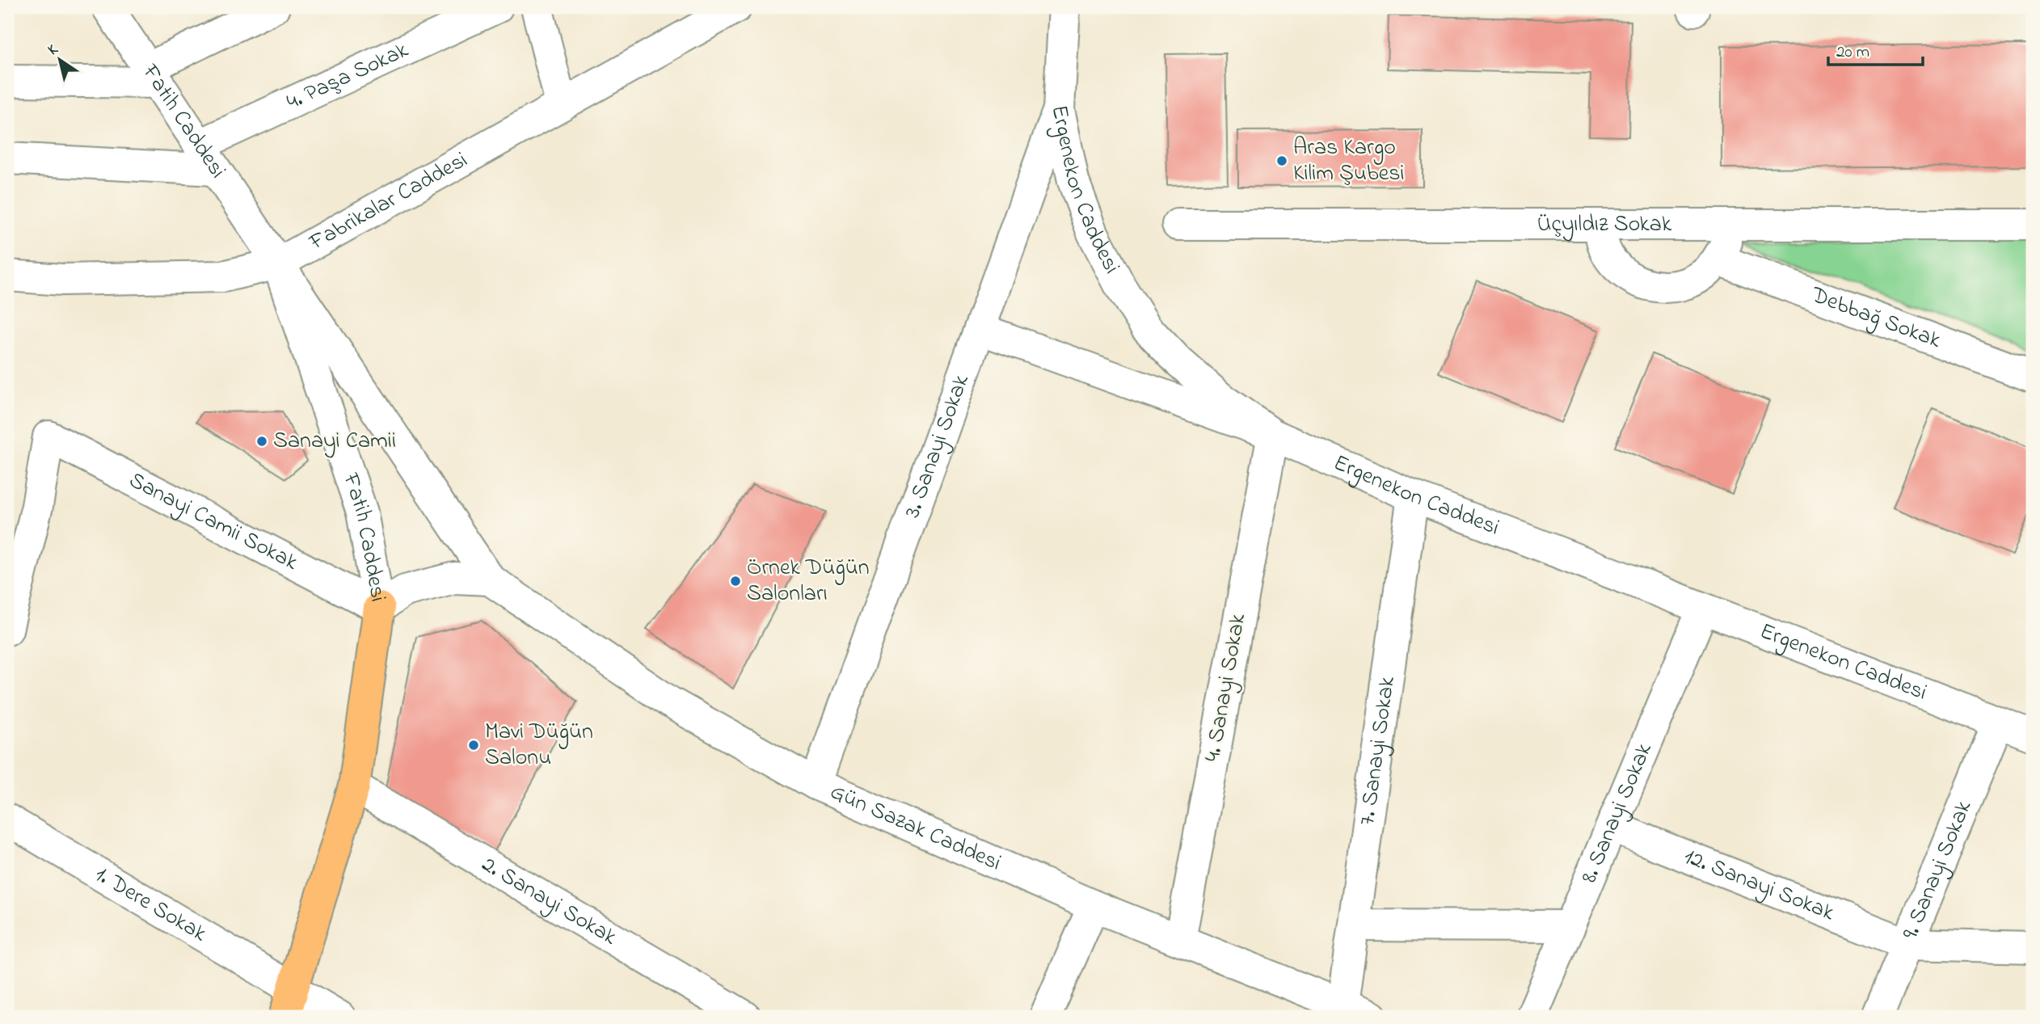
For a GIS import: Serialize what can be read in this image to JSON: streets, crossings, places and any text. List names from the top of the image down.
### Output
{
  "streets": {
    "main road": ["Fatih Caddesi"],
    "street": [
      "4. Paşa Sokak",
      "Ergenekon Caddesi",
      "Fabrikalar Caddesi",
      "Üçyıldız Sokak",
      "Debbağ Sokak",
      "3. Sanayi Sokak",
      "Sanayi Camii Sokak",
      "4. Sanayi Sokak",
      "7. Sanayi Sokak",
      "8. Sanayi Sokak",
      "Gün Sazak Caddesi",
      "9. Sanayi Sokak",
      "12. Sanayi Sokak",
      "2. Sanayi Sokak",
      "1. Dere Sokak"
    ]
  },
  "crossings": [
    ["4. Paşa Sokak", "Fatih Caddesi"],
    ["Fatih Caddesi", "Fabrikalar Caddesi"],
    ["Fatih Caddesi", "Sanayi Camii Sokak"],
    ["Fatih Caddesi", "2. Sanayi Sokak"],
    ["Fatih Caddesi", "1. Dere Sokak"],
    ["Ergenekon Caddesi", "3. Sanayi Sokak"],
    ["Ergenekon Caddesi", "4. Sanayi Sokak"],
    ["Ergenekon Caddesi", "7. Sanayi Sokak"],
    ["Ergenekon Caddesi", "8. Sanayi Sokak"],
    ["Ergenekon Caddesi", "9. Sanayi Sokak"],
    ["3. Sanayi Sokak", "Gün Sazak Caddesi"],
    ["4. Sanayi Sokak", "Gün Sazak Caddesi"],
    ["7. Sanayi Sokak", "Gün Sazak Caddesi"],
    ["8. Sanayi Sokak", "12. Sanayi Sokak"],
    ["9. Sanayi Sokak", "12. Sanayi Sokak"]
  ],
  "places": [
    "Aras Kargo Kilim Şubesi",
    "Sanayi Camii",
    "Örnek Düğün Salonları",
    "Mavi Düğün Salonu"
  ],
  "scale_bar": "20 m",
  "north": "top left"
}
